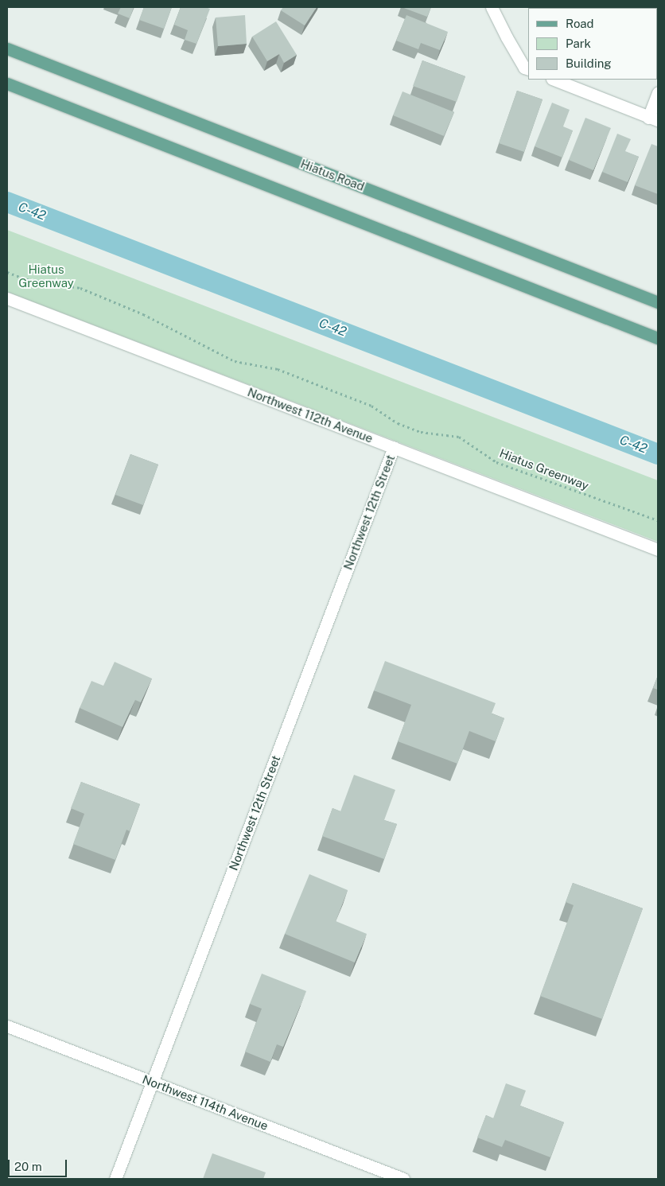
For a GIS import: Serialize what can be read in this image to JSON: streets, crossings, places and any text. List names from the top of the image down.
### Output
{
  "streets": {
    "main road": ["Hiatus Road"],
    "street": ["Northwest 112th Avenue", "Northwest 12th Street", "Northwest 114th Avenue"],
    "path": ["Hiatus Greenway"]
  },
  "crossings": [
    ["Northwest 112th Avenue", "Northwest 12th Street"],
    ["Northwest 12th Street", "Northwest 114th Avenue"]
  ],
  "water": ["C-42"],
  "parks": ["Hiatus Greenway"],
  "legend": ["Road", "Park", "Building"],
  "scale_bar": "20 m"
}
